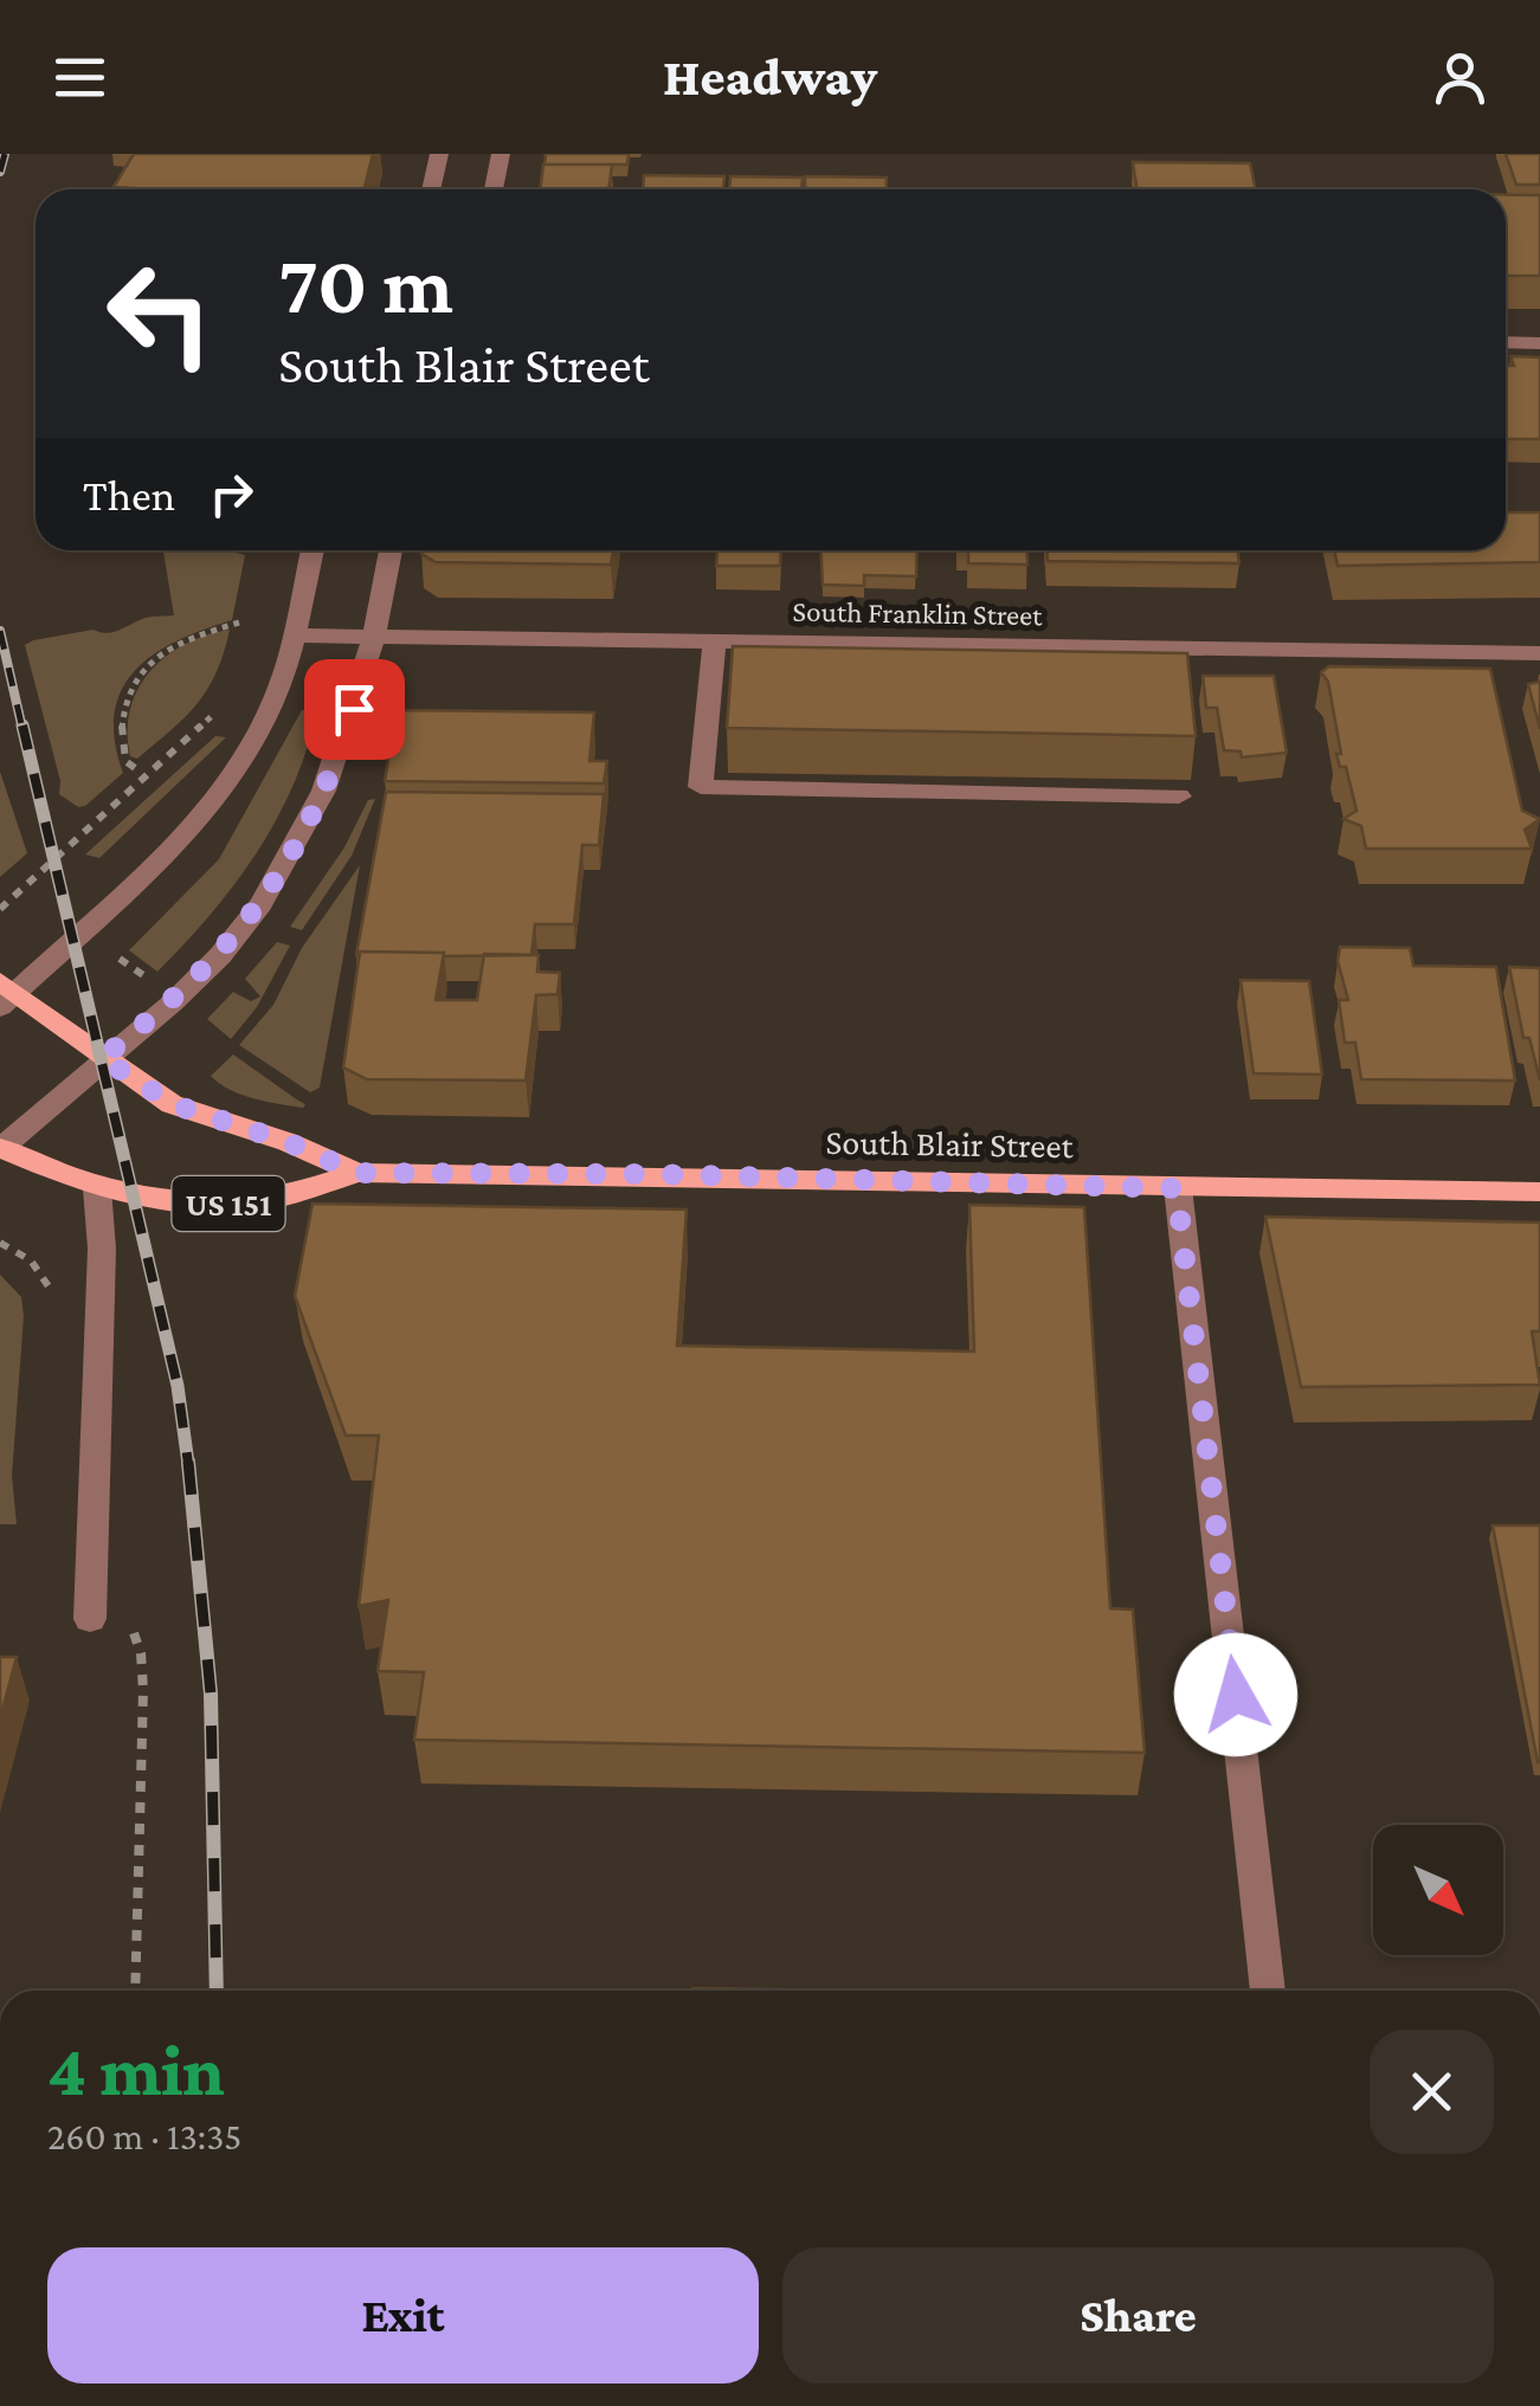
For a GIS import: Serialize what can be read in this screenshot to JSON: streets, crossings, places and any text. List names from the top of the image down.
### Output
{
  "streets": {
    "main road": ["South Blair Street", "US 151"],
    "street": ["South Franklin Street"]
  },
  "crossings": [
    ["South Blair Street", "US 151"]
  ],
  "north": "bottom right",
  "page": {
    "header": "Headway",
    "turn": ["70 m", "South Blair Street"],
    "then": "Then",
    "heading": ["4 min", "260 m · 13:35"],
    "buttons": ["Exit", "Share"]
  }
}
